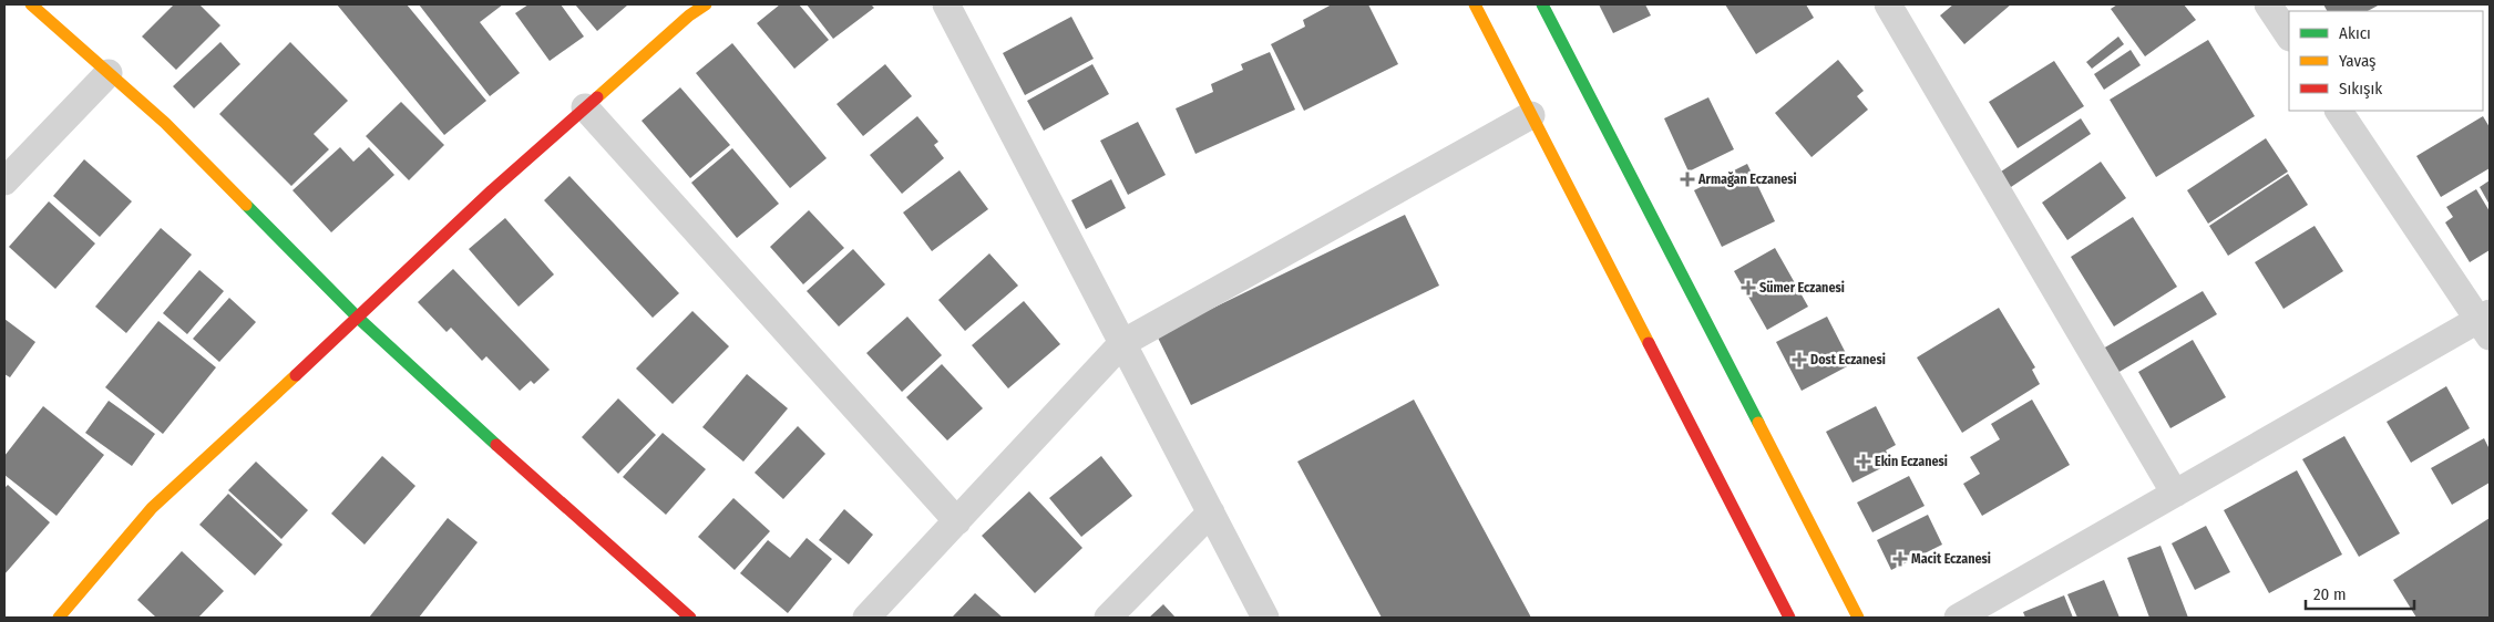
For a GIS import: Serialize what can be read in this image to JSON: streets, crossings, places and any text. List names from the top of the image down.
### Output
{
  "places": {
    "health": [
      "Armağan Eczanesi",
      "Sümer Eczanesi",
      "Dost Eczanesi",
      "Ekin Eczanesi",
      "Macit Eczanesi"
    ]
  },
  "legend": ["Akıcı", "Yavaş", "Sıkışık"],
  "scale_bar": "20 m"
}
